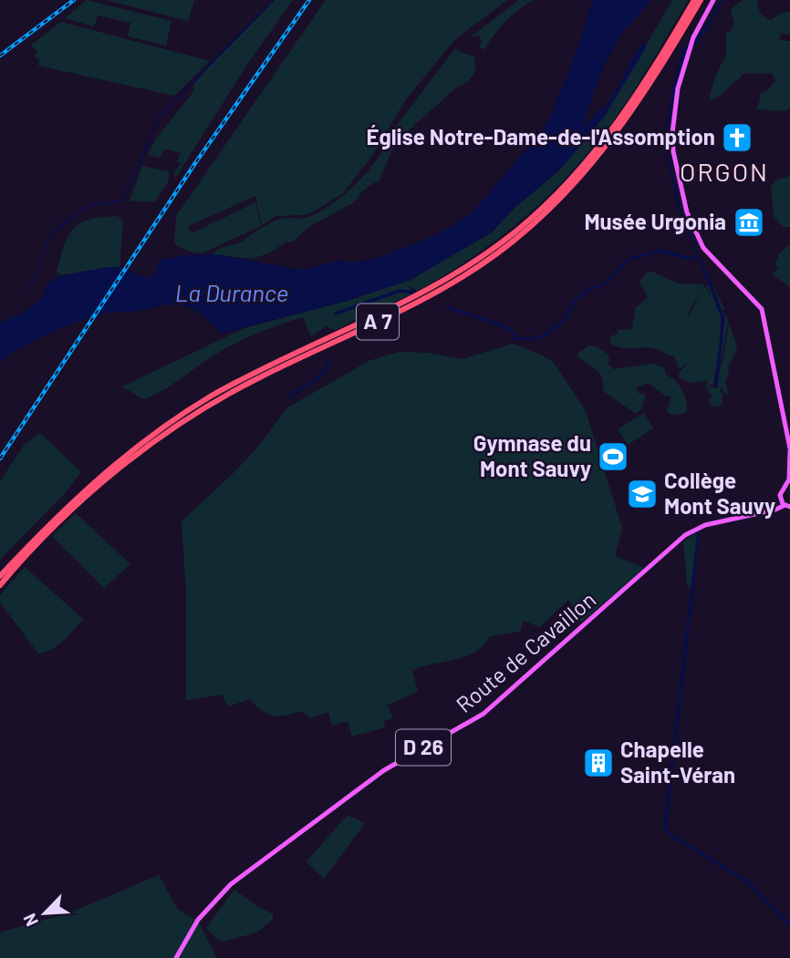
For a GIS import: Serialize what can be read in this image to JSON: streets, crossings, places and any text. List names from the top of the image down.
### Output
{
  "streets": {
    "highway": ["A 7"],
    "main road": ["Route de Cavaillon", "D 26"]
  },
  "districts": ["ORGON"],
  "water": ["La Durance"],
  "places": {
    "church": ["Église Notre-Dame-de-l'Assomption"],
    "museum": ["Musée Urgonia"],
    "sports": ["Gymnase du Mont Sauvy"],
    "school or university": ["Collège Mont Sauvy"],
    "building": ["Chapelle Saint-Véran"]
  },
  "north": "bottom left"
}
